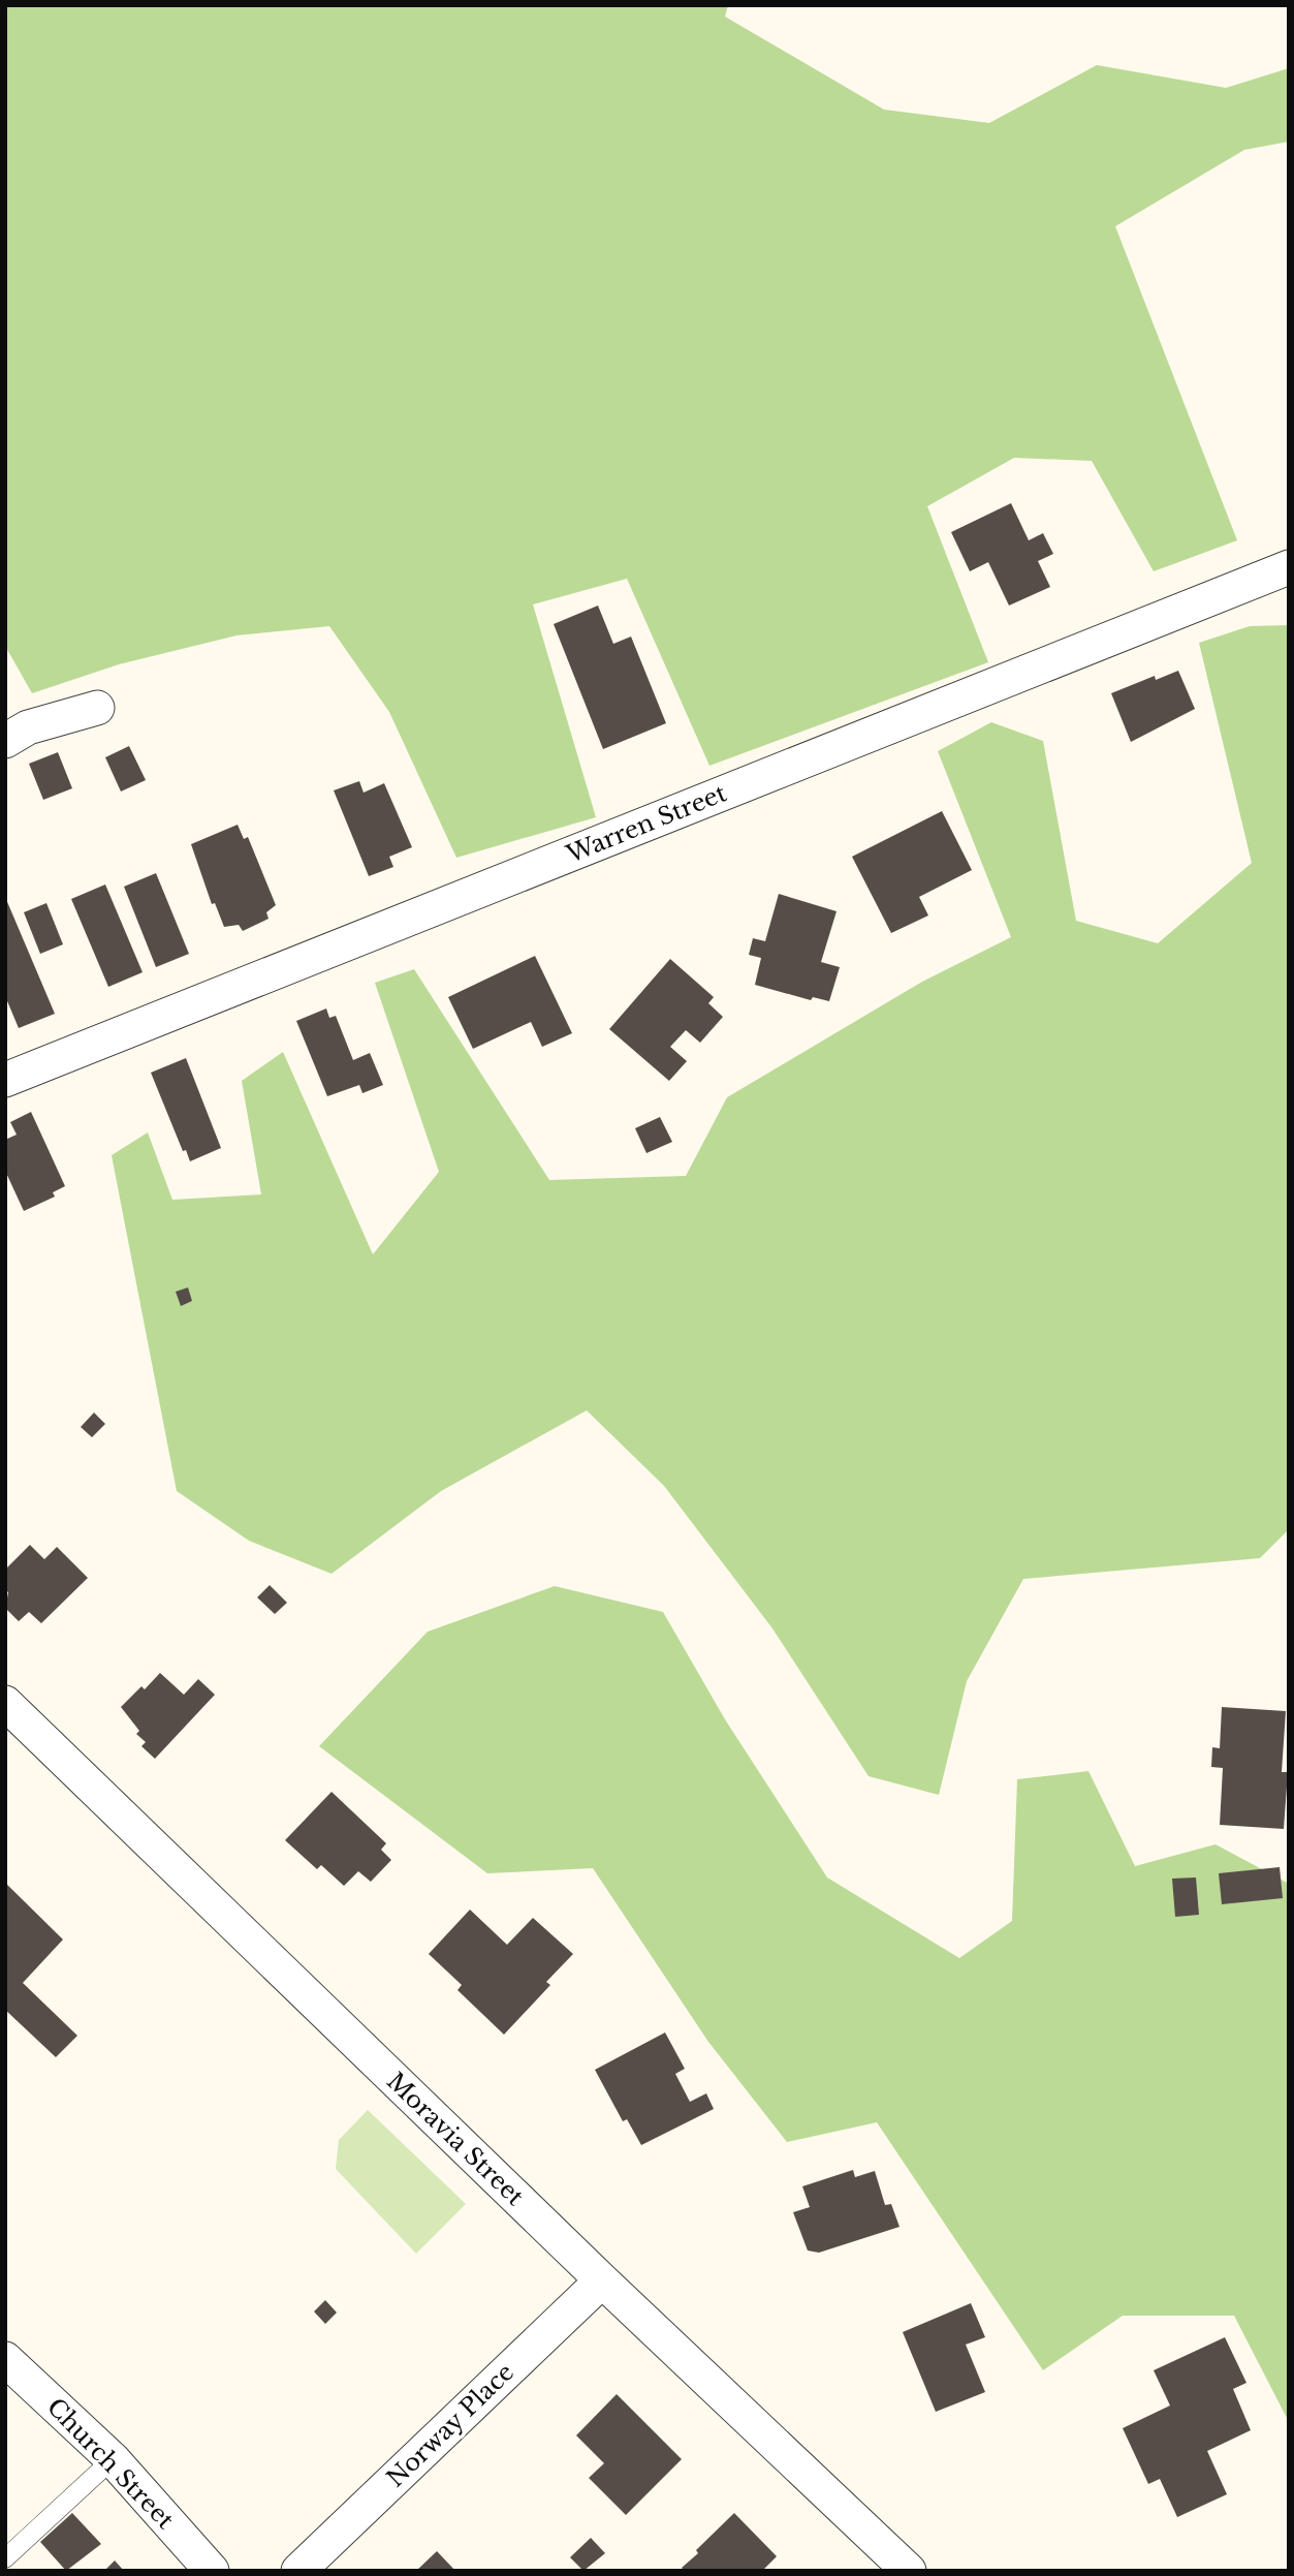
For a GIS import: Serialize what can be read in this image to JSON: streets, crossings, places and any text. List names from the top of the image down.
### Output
{
  "streets": {
    "street": [
      "Warren Street",
      "Moravia Street",
      "Norway Place",
      "Church Street"
    ]
  },
  "crossings": [
    ["Moravia Street", "Norway Place"]
  ]
}
